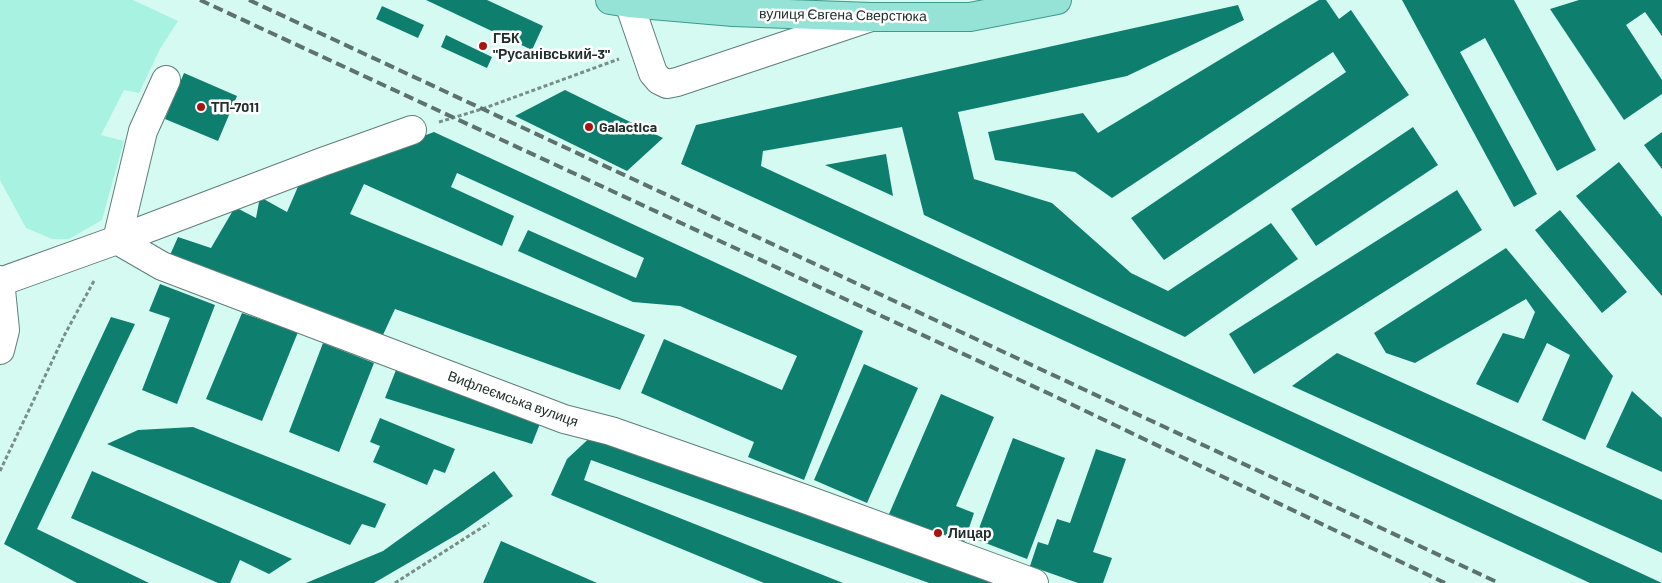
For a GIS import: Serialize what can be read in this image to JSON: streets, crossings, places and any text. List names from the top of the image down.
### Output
{
  "streets": {
    "main road": ["вулиця Євгена Сверстюка"],
    "street": ["Вифлеємська вулиця"]
  },
  "places": [
    "ГБК \"Русанівський-3\"",
    "ТП-7011",
    "Galactica",
    "Лицар"
  ]
}
